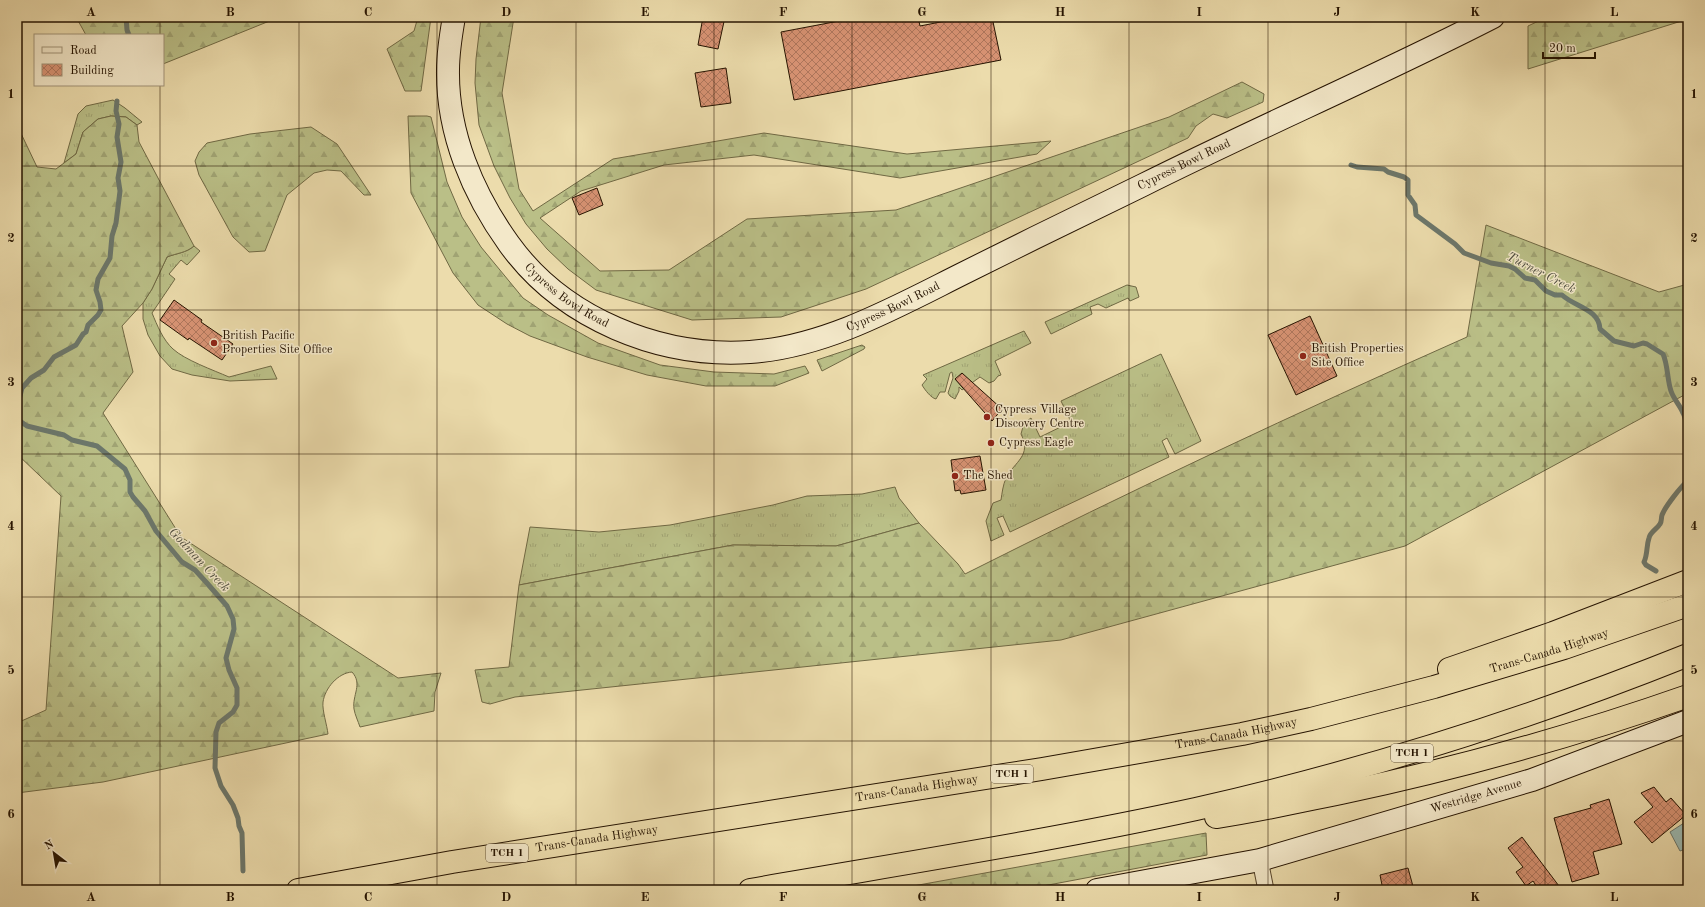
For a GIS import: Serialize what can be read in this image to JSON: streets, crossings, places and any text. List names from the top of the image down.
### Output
{
  "streets": {
    "highway": ["Trans-Canada Highway", "TCH 1"],
    "street": ["Cypress Bowl Road", "Westridge Avenue"]
  },
  "water": ["Turner Creek", "Godman Creek"],
  "places": [
    "British Pacific Properties Site Office",
    "British Properties Site Office",
    "Cypress Village Discovery Centre",
    "Cypress Eagle",
    "The Shed"
  ],
  "legend": ["Road", "Building"],
  "scale_bar": "20 m",
  "north": "top left",
  "grid": {
    "columns": [
      "A",
      "B",
      "C",
      "D",
      "E",
      "F",
      "G",
      "H",
      "I",
      "J",
      "K",
      "L"
    ],
    "rows": [
      "1",
      "2",
      "3",
      "4",
      "5",
      "6"
    ]
  }
}
